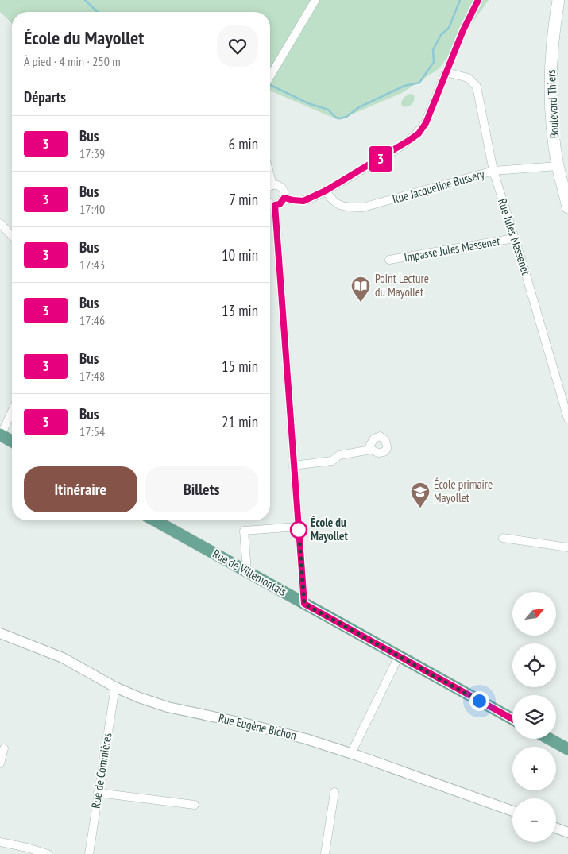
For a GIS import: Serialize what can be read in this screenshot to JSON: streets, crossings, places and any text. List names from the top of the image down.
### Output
{
  "streets": {
    "main road": ["Boulevard Thiers", "Rue de Villemontais"],
    "street": [
      "Rue Jacqueline Bussery",
      "Rue Jules Massenet",
      "Impasse Jules Massenet",
      "Rue Eugène Bichon",
      "Rue de Commières"
    ]
  },
  "crossings": [
    ["Boulevard Thiers", "Rue Jacqueline Bussery"],
    ["Rue Jacqueline Bussery", "Rue Jules Massenet"],
    ["Rue Jules Massenet", "Impasse Jules Massenet"],
    ["Rue Eugène Bichon", "Rue de Commières"]
  ],
  "places": {
    "library": ["Point Lecture du Mayollet"],
    "school or university": ["École primaire Mayollet"],
    "other": ["École du Mayollet"]
  },
  "lines": ["bus line 3"],
  "north": "top right",
  "page": {
    "on_map": "3",
    "heading": [
      ["École du Mayollet", "À pied · 4 min · 250 m"],
      "Départs"
    ],
    "list": [
      {
        "mark": "3",
        "name": "Bus",
        "note": "17:39",
        "value": "6 min"
      },
      {
        "mark": "3",
        "name": "Bus",
        "note": "17:40",
        "value": "7 min"
      },
      {
        "mark": "3",
        "name": "Bus",
        "note": "17:43",
        "value": "10 min"
      },
      {
        "mark": "3",
        "name": "Bus",
        "note": "17:46",
        "value": "13 min"
      },
      {
        "mark": "3",
        "name": "Bus",
        "note": "17:48",
        "value": "15 min"
      },
      {
        "mark": "3",
        "name": "Bus",
        "note": "17:54",
        "value": "21 min"
      }
    ],
    "buttons": ["Itinéraire", "Billets"],
    "map_buttons": ["+", "−"]
  }
}
